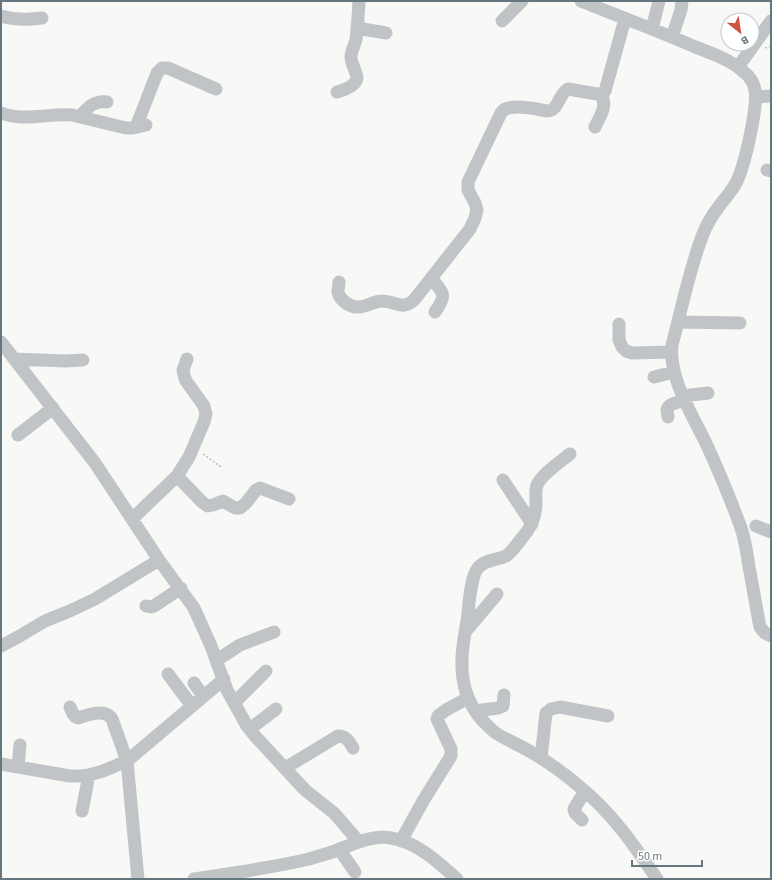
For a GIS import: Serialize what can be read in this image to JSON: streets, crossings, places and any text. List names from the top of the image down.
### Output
{
  "scale_bar": "50 m",
  "north": "bottom right"
}
